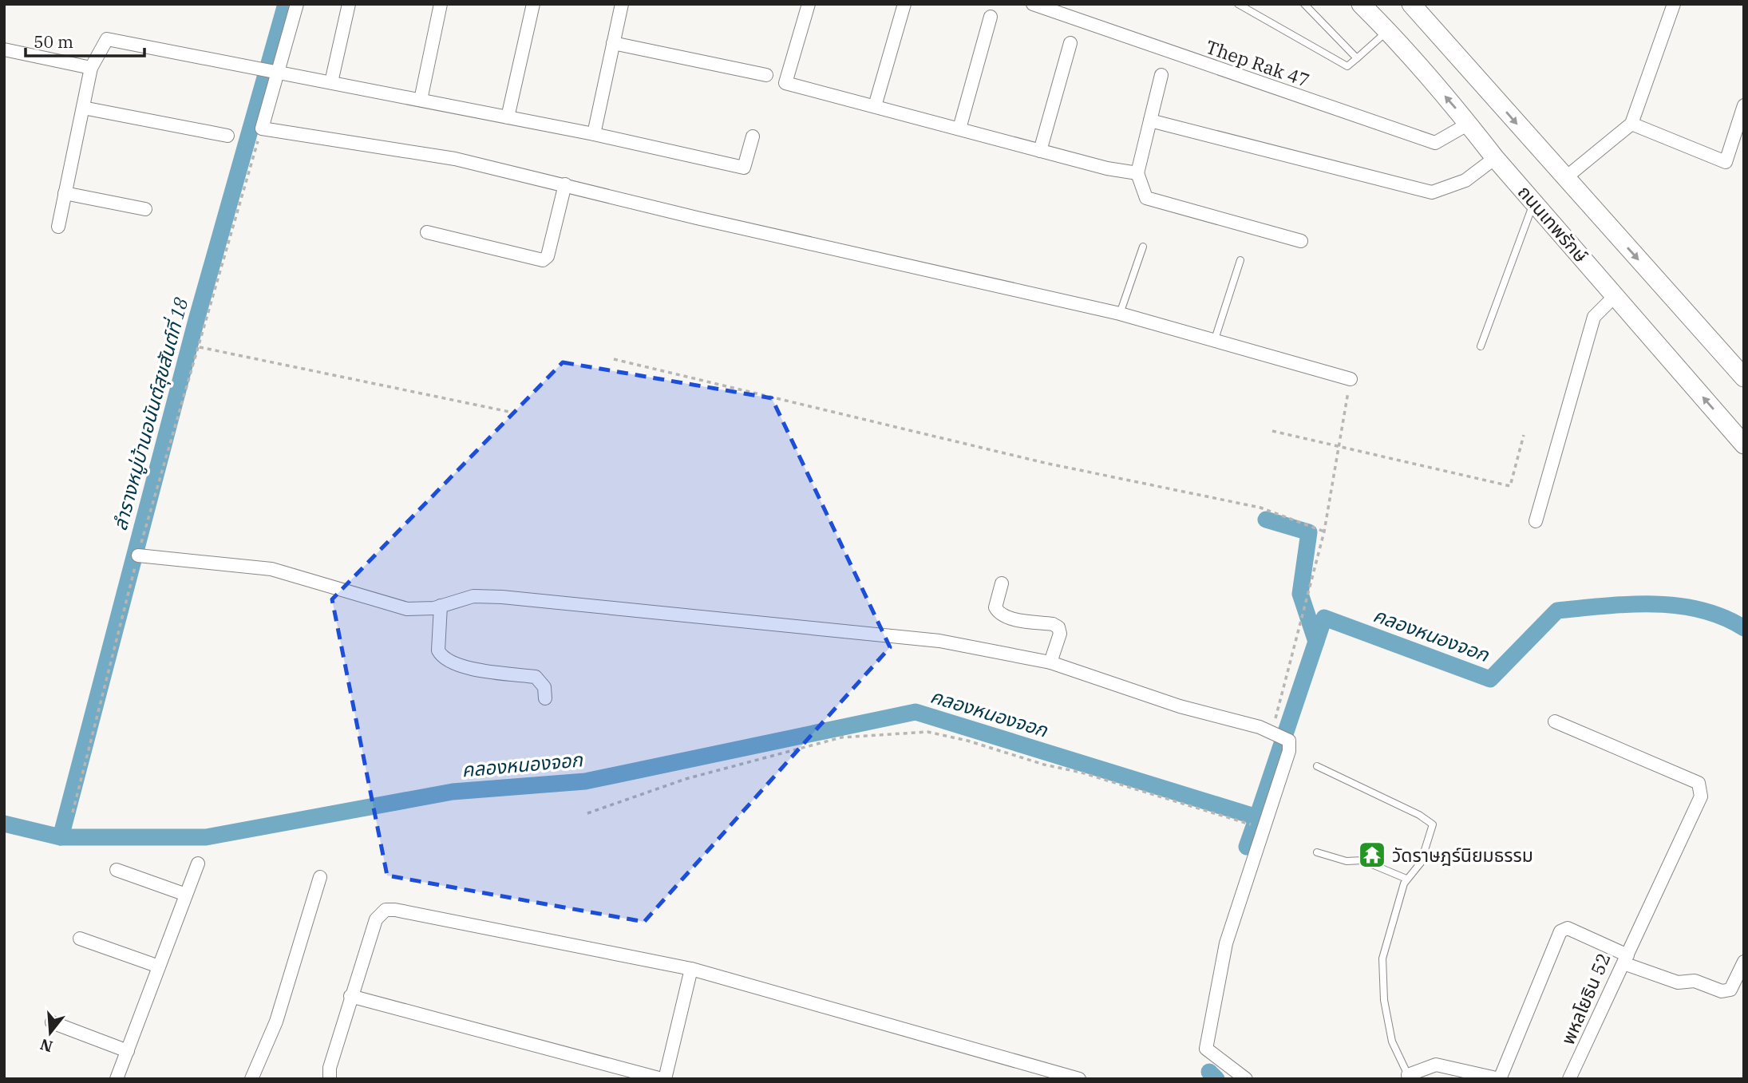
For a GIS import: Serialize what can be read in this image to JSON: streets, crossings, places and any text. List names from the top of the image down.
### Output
{
  "streets": {
    "main road": ["ถนนเทพรักษ์"],
    "street": ["Thep Rak 47", "พหลโยธิน 52"]
  },
  "crossings": [
    ["Thep Rak 47", "ถนนเทพรักษ์"]
  ],
  "water": ["ลำรางหมู่บ้านอนันต์สุขสันต์ที่ 18", "คลองหนองจอก"],
  "places": {
    "temple": ["วัดราษฎร์นิยมธรรม"]
  },
  "scale_bar": "50 m",
  "north": "bottom"
}
